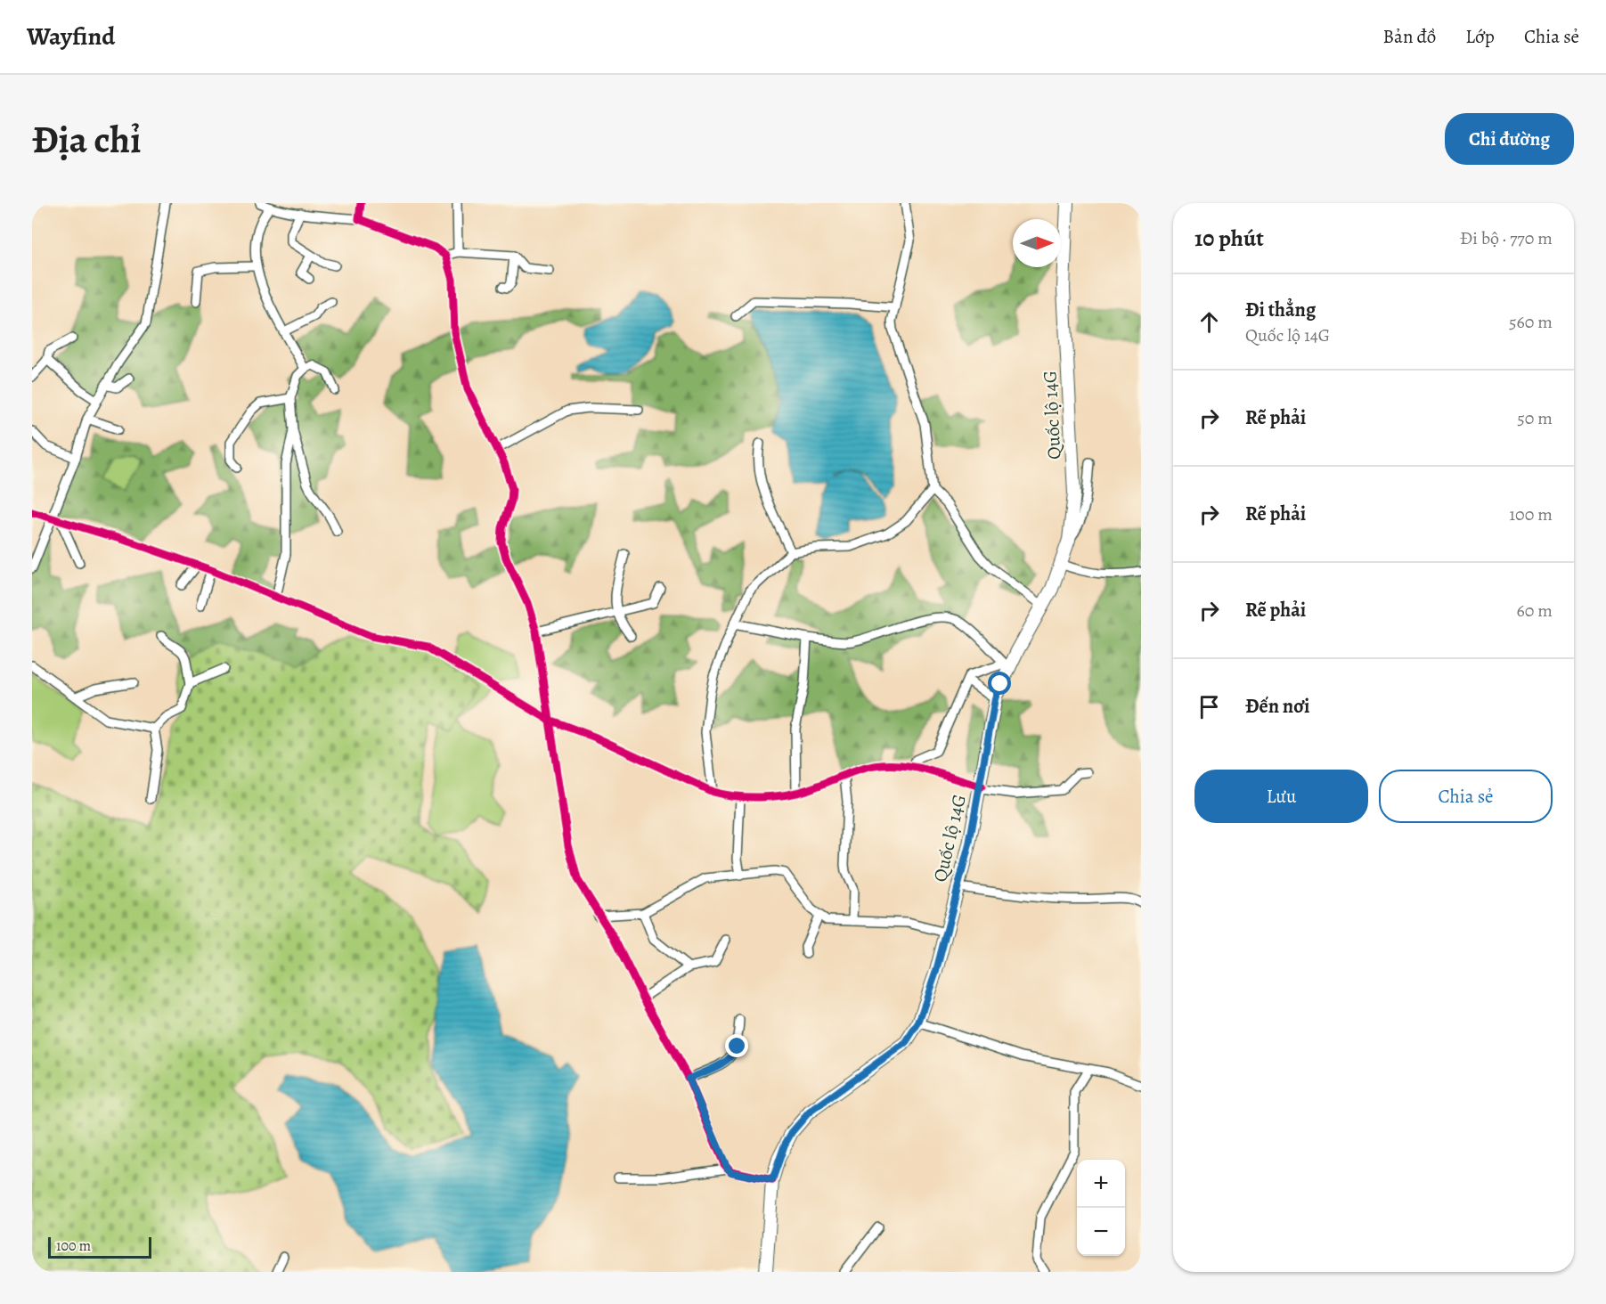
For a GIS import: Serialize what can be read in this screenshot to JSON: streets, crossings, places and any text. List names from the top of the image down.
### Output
{
  "streets": {
    "main road": ["Quốc lộ 14G"]
  },
  "scale_bar": "100 m",
  "north": "right",
  "page": {
    "header": "Wayfind",
    "nav": ["Bản đồ", "Lớp", "Chia sẻ"],
    "buttons": [
      "Chỉ đường",
      ["Lưu", "Chia sẻ"]
    ],
    "title": "Địa chỉ",
    "heading": ["10 phút", "Đi bộ · 770 m"],
    "list": [
      ["Đi thẳng", "Quốc lộ 14G", "560 m"],
      ["Rẽ phải", "50 m"],
      ["Rẽ phải", "100 m"],
      ["Rẽ phải", "60 m"],
      "Đến nơi"
    ],
    "map_buttons": ["+", "−"],
    "scale": "100 m"
  }
}
